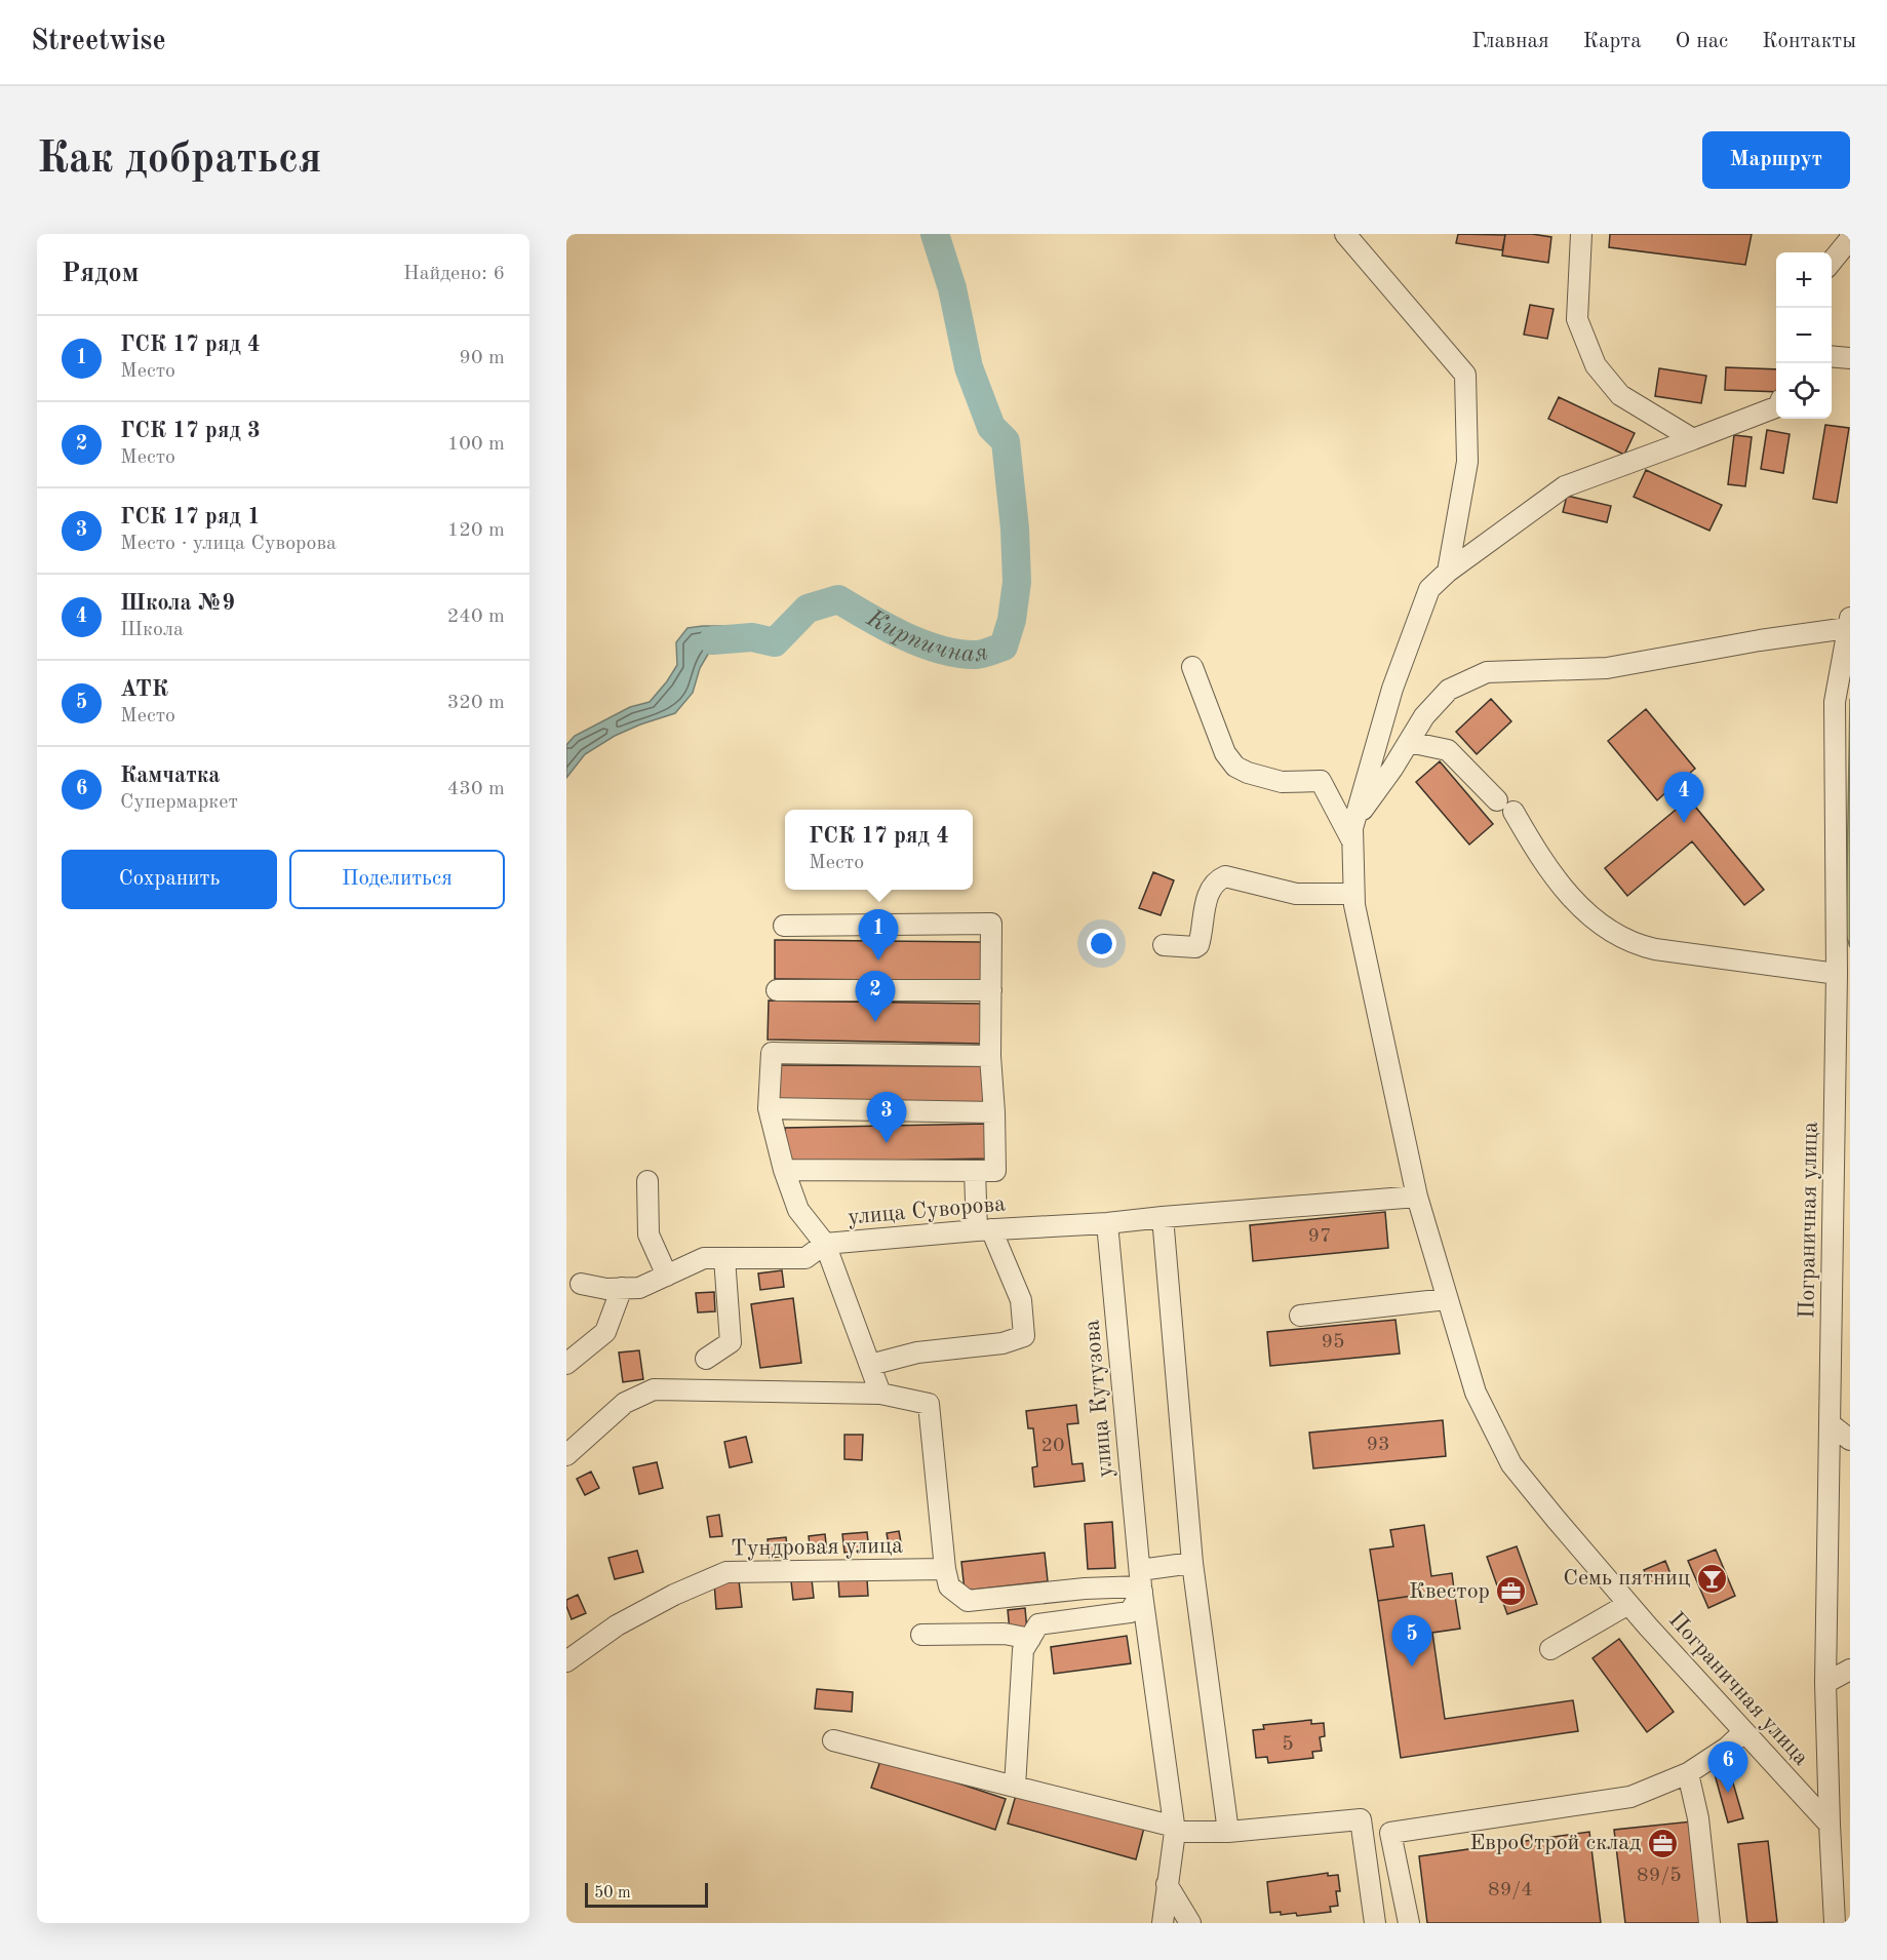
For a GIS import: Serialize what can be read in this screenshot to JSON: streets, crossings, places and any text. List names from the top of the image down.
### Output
{
  "streets": {
    "street": [
      "улица Суворова",
      "Пограничная улица",
      "улица Кутузова",
      "Тундровая улица"
    ]
  },
  "crossings": [
    ["улица Суворова", "Пограничная улица"],
    ["улица Суворова", "улица Кутузова"]
  ],
  "water": ["Кирпичная"],
  "places": {
    "bar": ["Семь пятниц"],
    "office": ["Квестор", "ЕвроСтрой склад"]
  },
  "house_numbers": [
    "97",
    "95",
    "93",
    "20",
    "5",
    "89/5",
    "89/4"
  ],
  "scale_bar": "50 m",
  "page": {
    "header": "Streetwise",
    "nav": [
      "Главная",
      "Карта",
      "О нас",
      "Контакты"
    ],
    "buttons": [
      "Маршрут",
      ["Сохранить", "Поделиться"]
    ],
    "title": "Как добраться",
    "heading": ["Рядом", "Найдено: 6"],
    "map_buttons": ["+", "−"],
    "list": [
      {
        "mark": "1",
        "name": "ГСК 17 ряд 4",
        "note": "Место",
        "value": "90 m"
      },
      {
        "mark": "2",
        "name": "ГСК 17 ряд 3",
        "note": "Место",
        "value": "100 m"
      },
      {
        "mark": "3",
        "name": "ГСК 17 ряд 1",
        "note": "Место · улица Суворова",
        "value": "120 m"
      },
      {
        "mark": "4",
        "name": "Школа №9",
        "note": "Школа",
        "value": "240 m"
      },
      {
        "mark": "5",
        "name": "АТК",
        "note": "Место",
        "value": "320 m"
      },
      {
        "mark": "6",
        "name": "Камчатка",
        "note": "Супермаркет",
        "value": "430 m"
      }
    ],
    "pins": [
      "4",
      "1",
      "2",
      "3",
      "5",
      "6"
    ],
    "popup": ["ГСК 17 ряд 4", "Место"],
    "scale": "50 m"
  }
}
